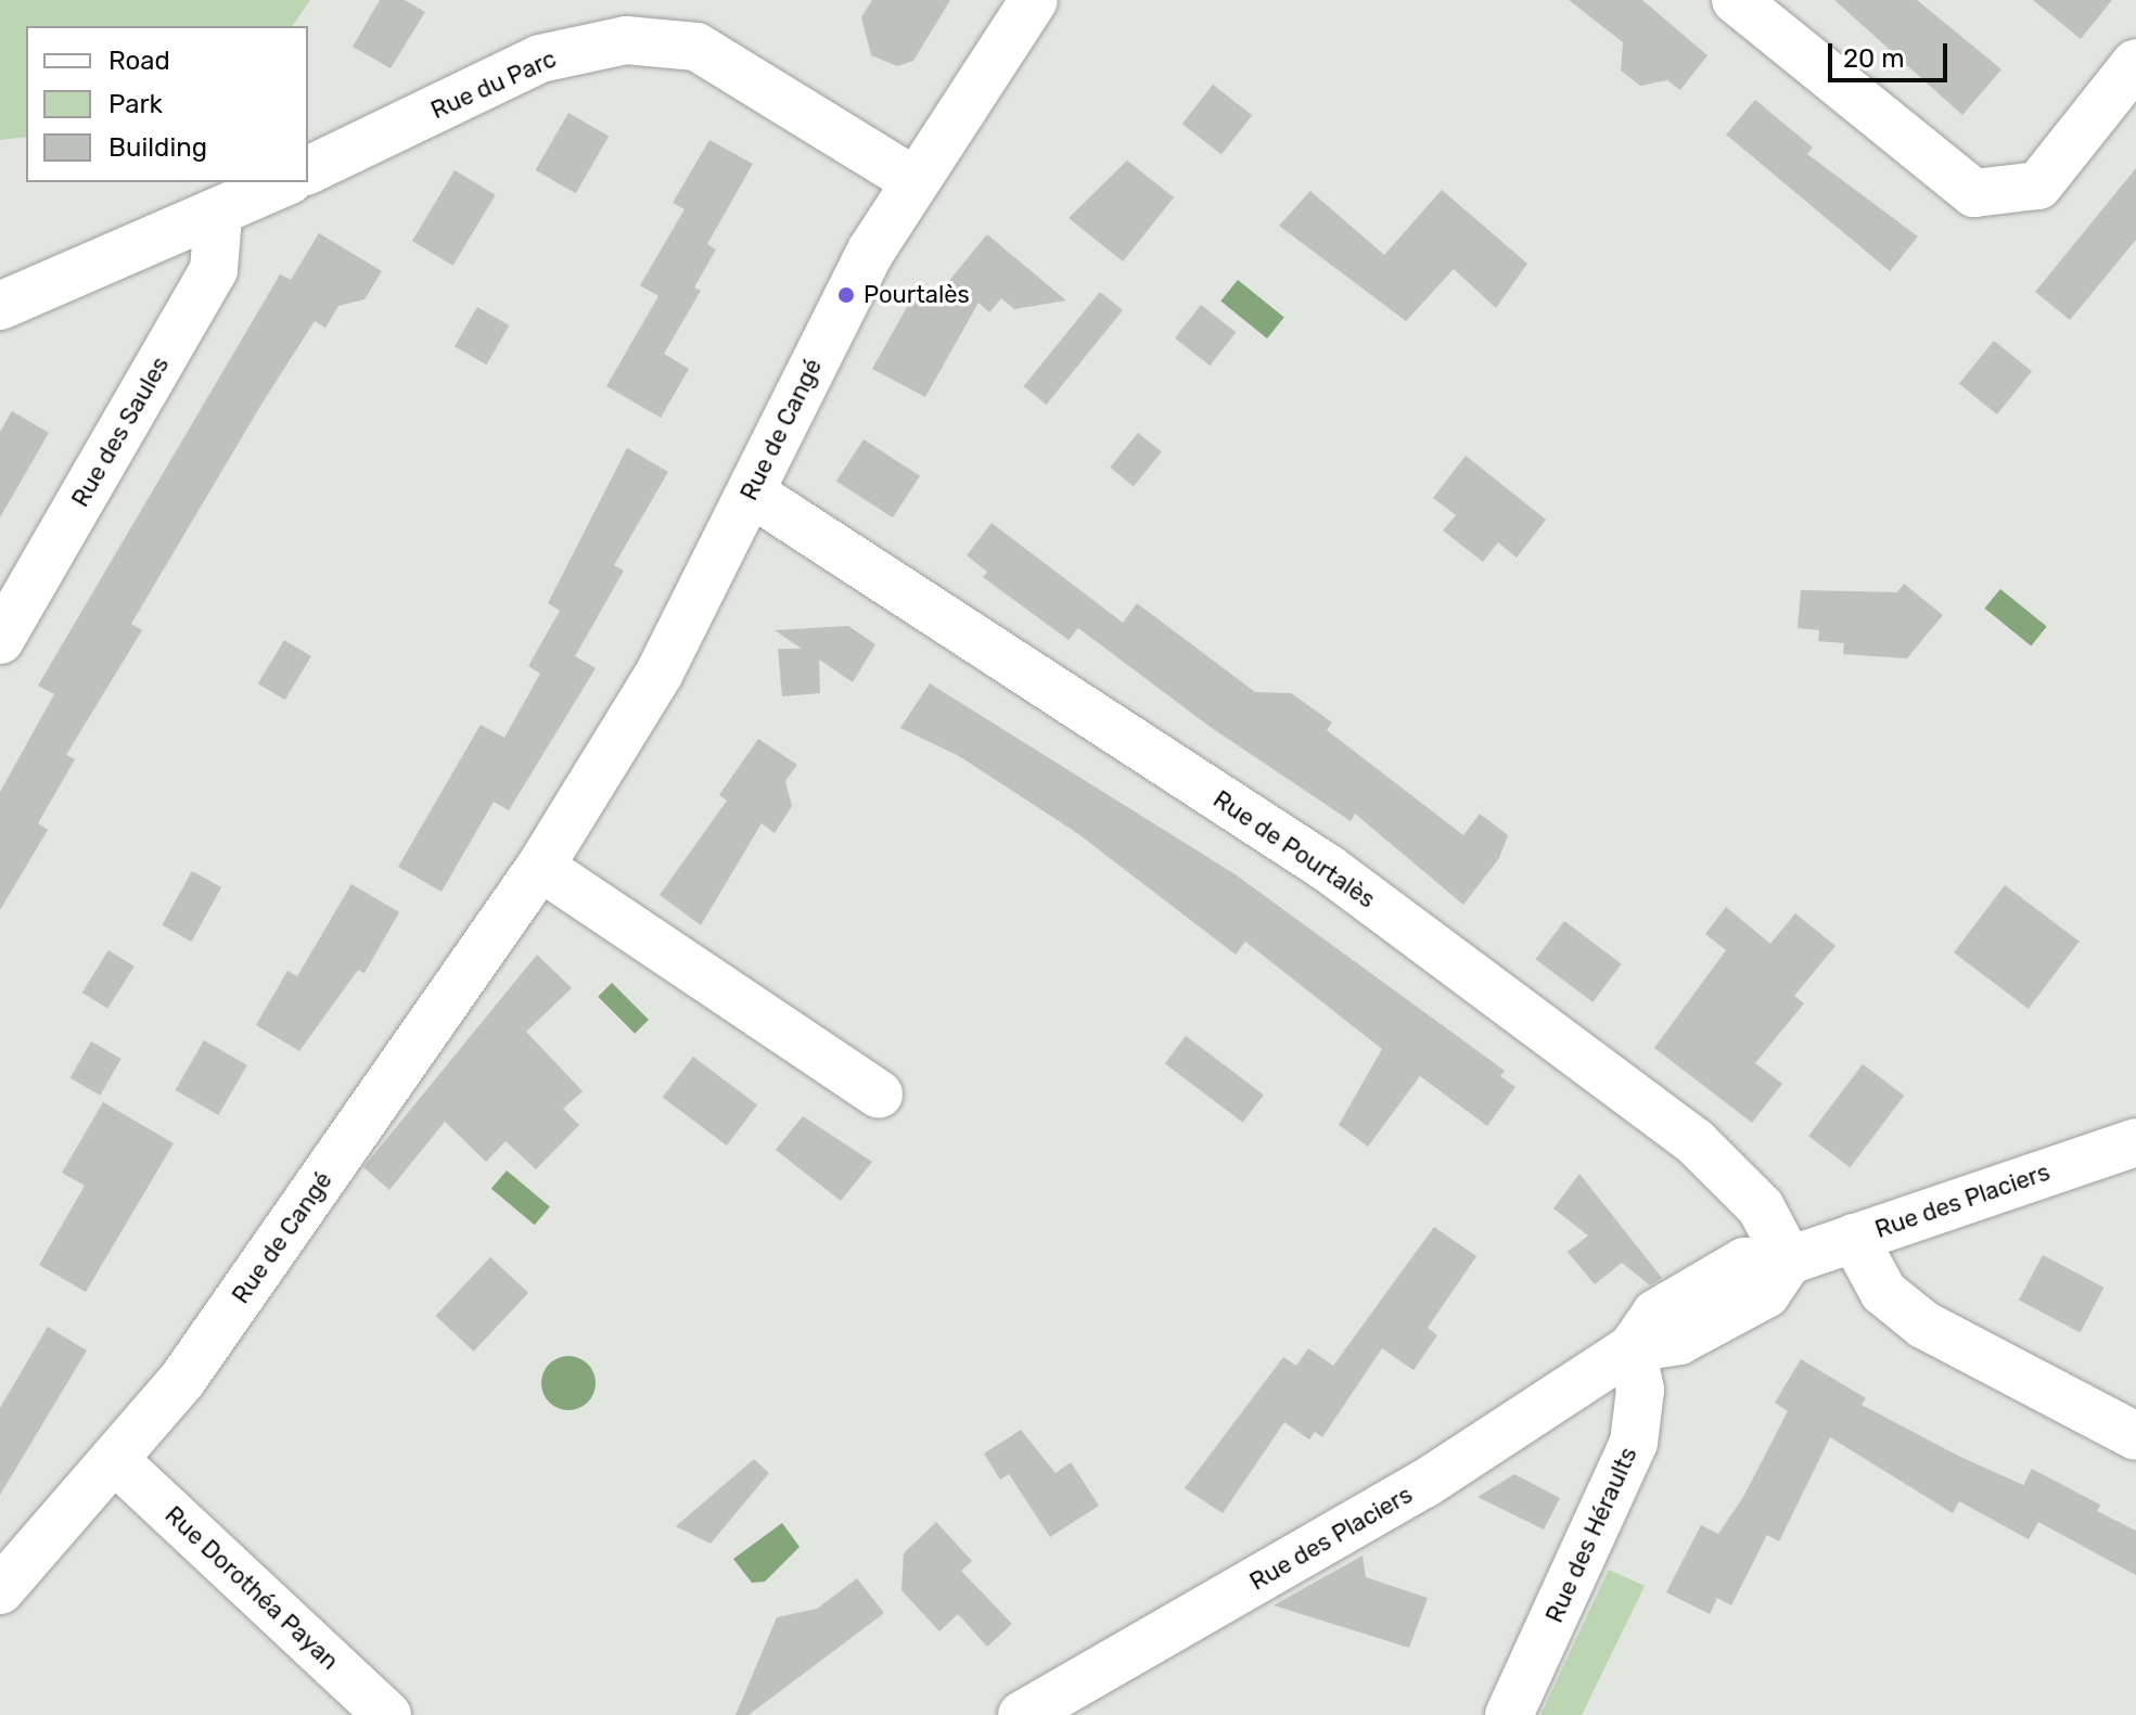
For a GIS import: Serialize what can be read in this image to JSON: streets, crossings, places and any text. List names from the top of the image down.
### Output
{
  "streets": {
    "street": [
      "Rue du Parc",
      "Rue de Cangé",
      "Rue des Saules",
      "Rue de Pourtalès",
      "Rue des Placiers",
      "Rue des Héraults",
      "Rue Dorothéa Payan"
    ]
  },
  "crossings": [
    ["Rue du Parc", "Rue de Cangé"],
    ["Rue de Cangé", "Rue de Pourtalès"],
    ["Rue de Cangé", "Rue Dorothéa Payan"],
    ["Rue de Pourtalès", "Rue des Placiers"],
    ["Rue des Placiers", "Rue des Héraults"]
  ],
  "places": ["Pourtalès"],
  "legend": ["Road", "Park", "Building"],
  "scale_bar": "20 m"
}
